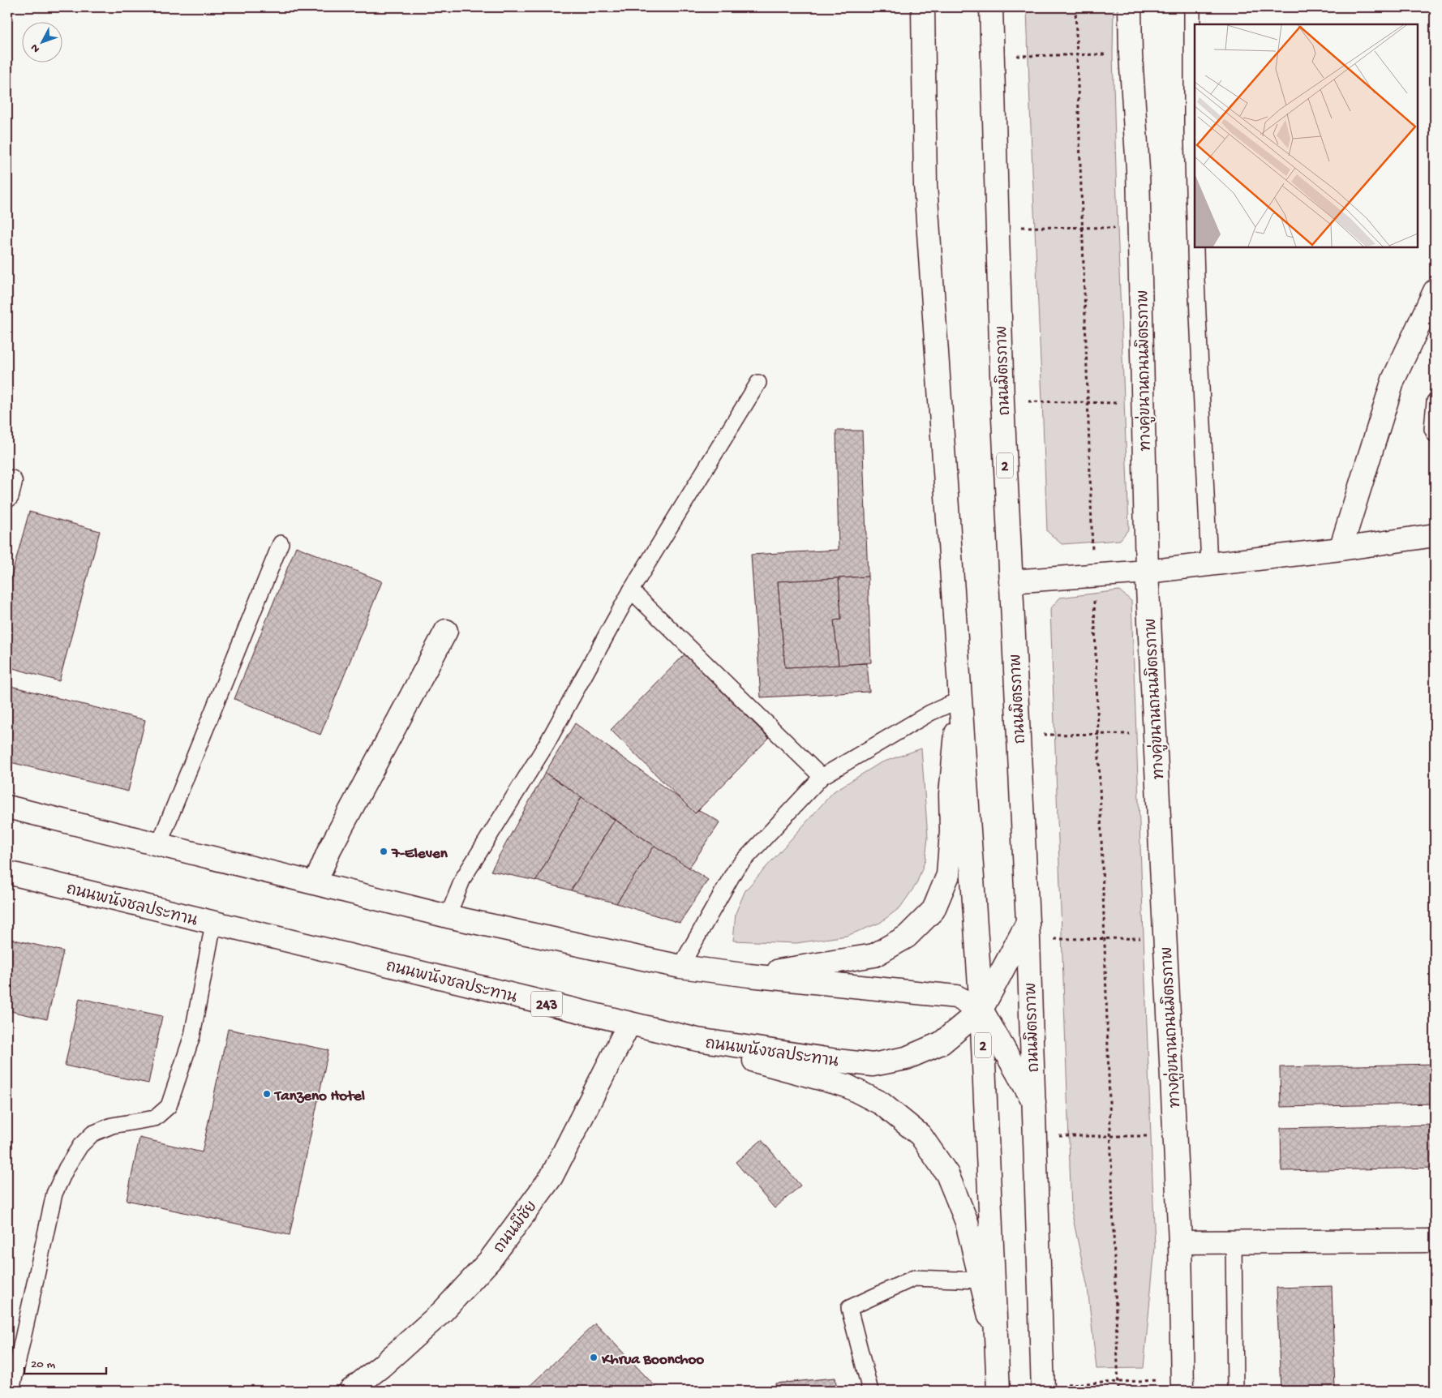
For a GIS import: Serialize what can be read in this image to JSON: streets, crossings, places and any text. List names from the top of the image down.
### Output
{
  "streets": {
    "main road": [
      "ถนนมิตรภาพ",
      "ทางคู่ขนานถนนมิตรภาพ",
      "2",
      "ถนนพนังชลประทาน",
      "243",
      "ถนนมีชัย"
    ]
  },
  "crossings": [
    ["ถนนมิตรภาพ", "ถนนพนังชลประทาน"],
    ["2", "ถนนพนังชลประทาน"],
    ["ถนนพนังชลประทาน", "ถนนมีชัย"]
  ],
  "places": ["7-Eleven", "Tanzeno Hotel", "Khrua Boonchoo"],
  "scale_bar": "20 m",
  "north": "bottom left"
}
